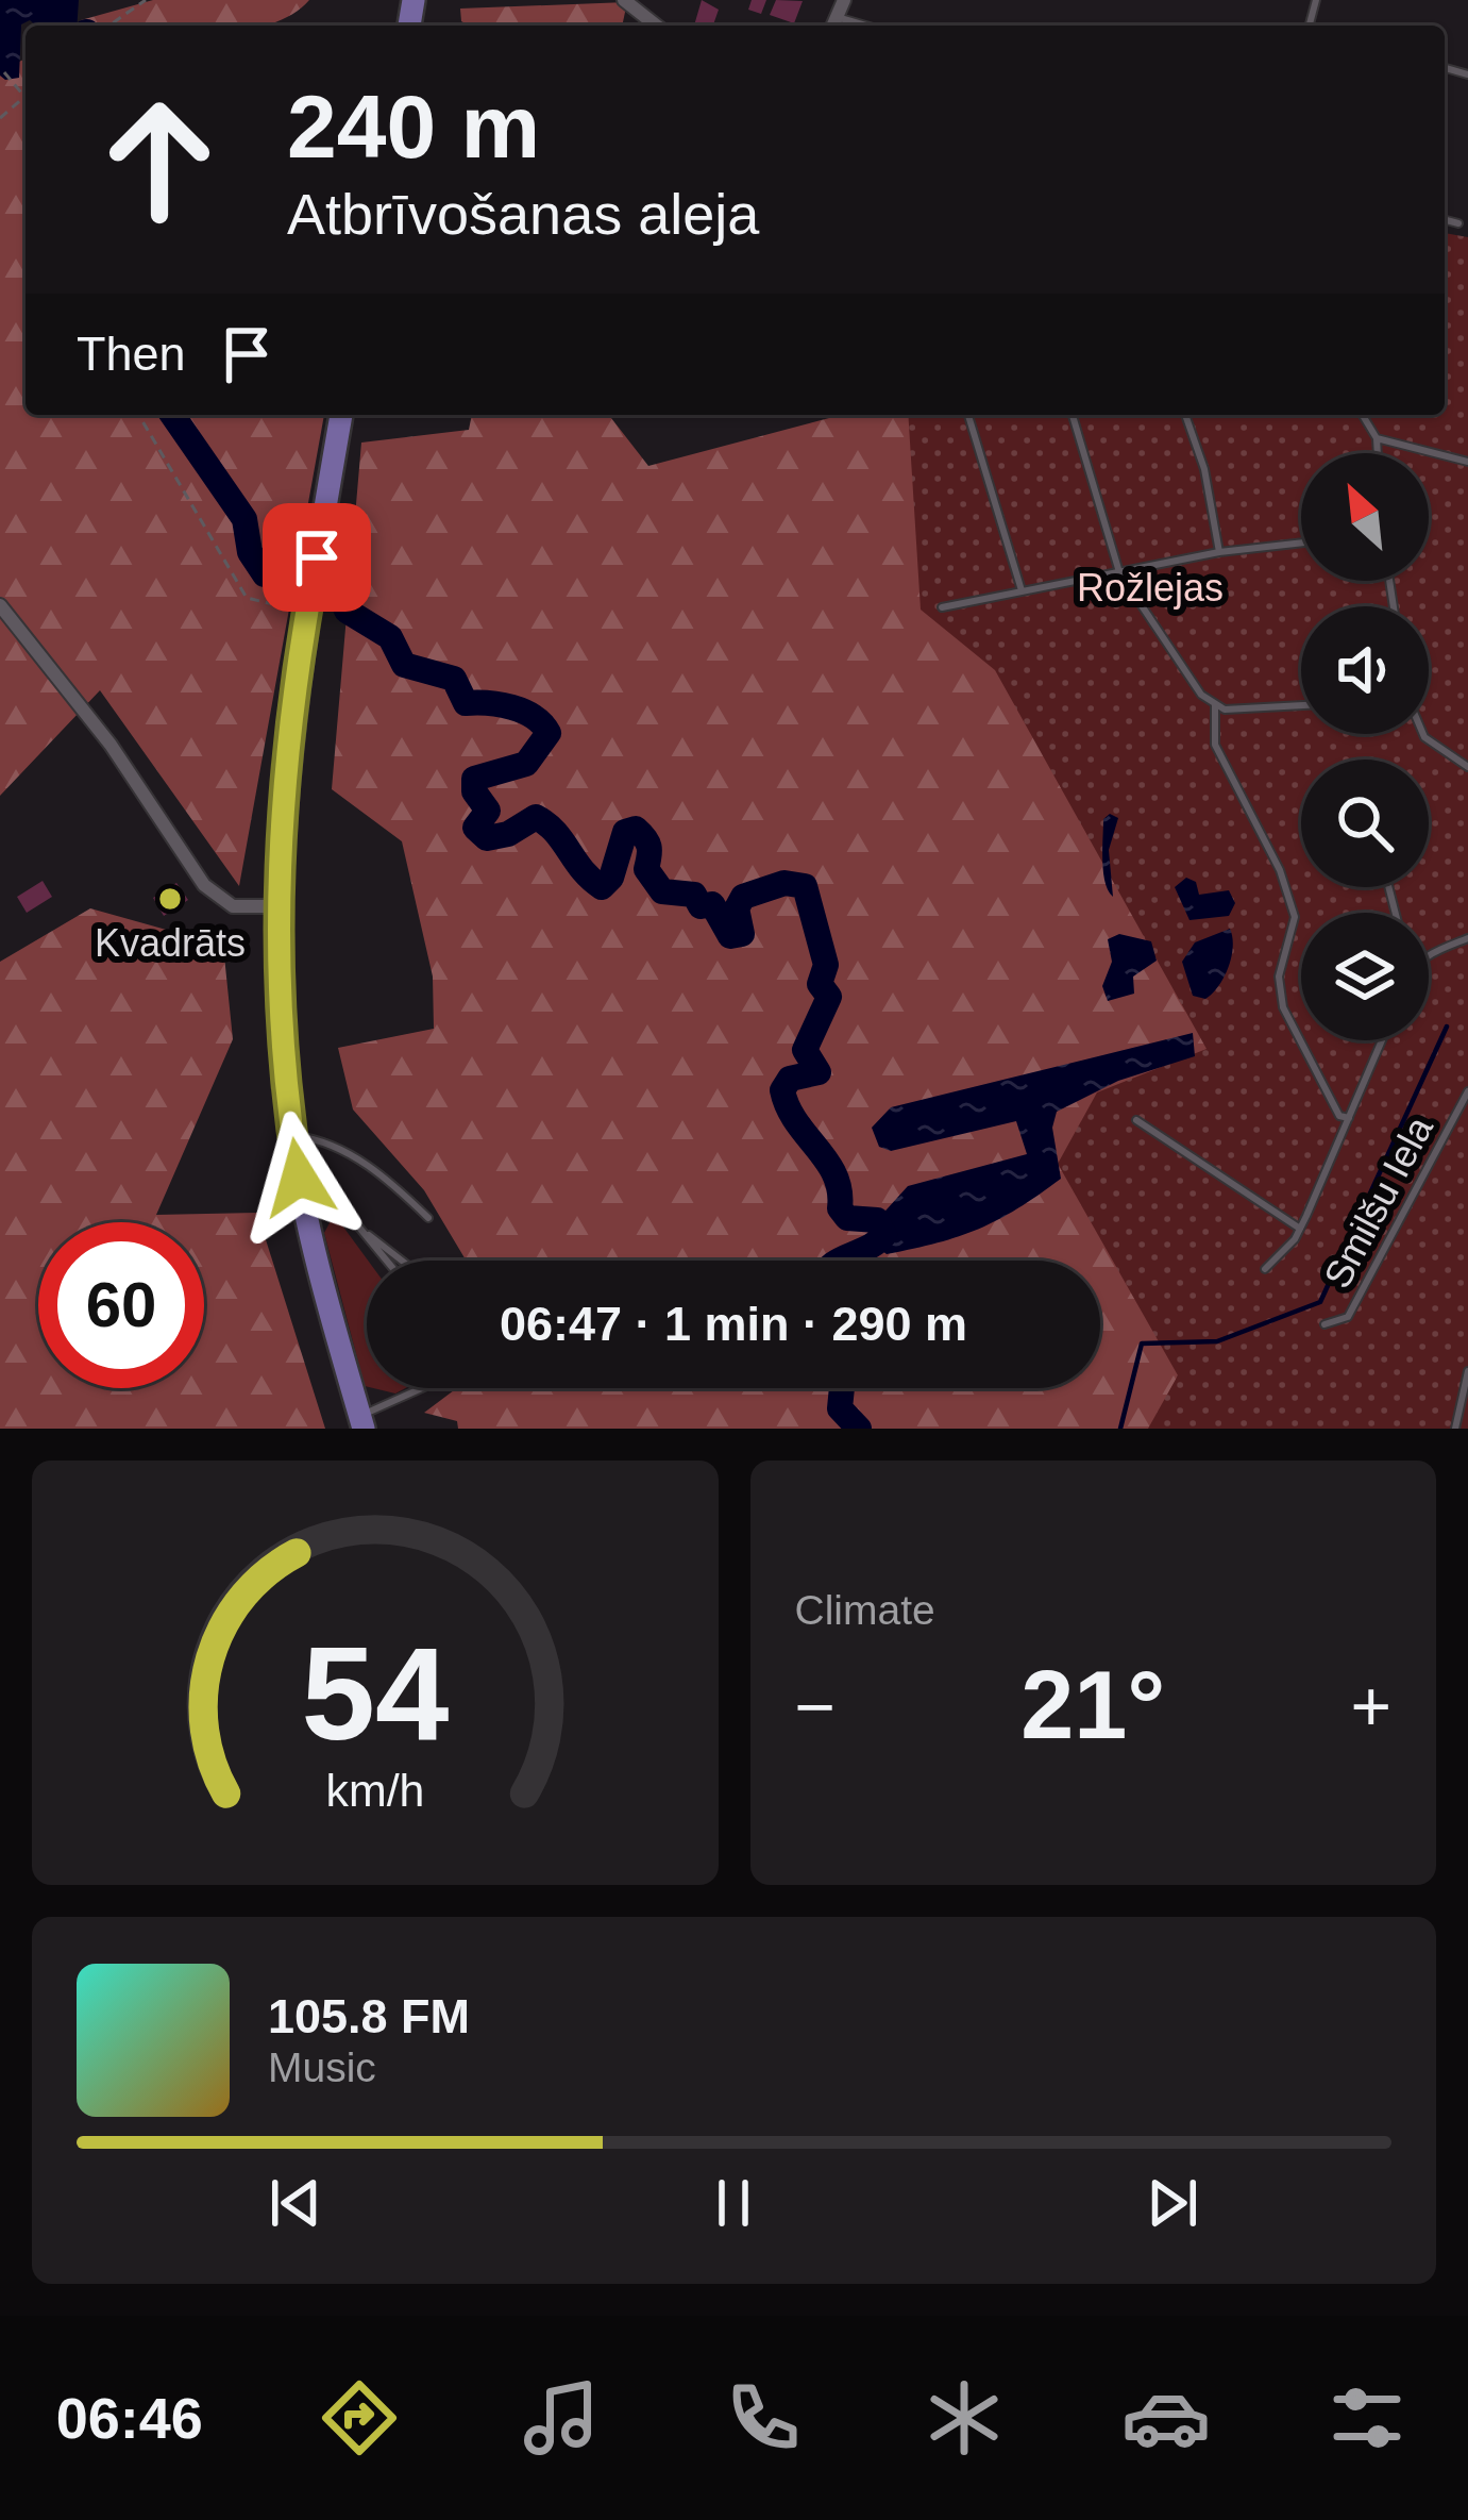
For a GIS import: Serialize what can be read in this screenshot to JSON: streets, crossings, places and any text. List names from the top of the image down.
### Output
{
  "streets": {
    "lane": ["Smilšu Iela"]
  },
  "parks": ["Rožlejas"],
  "places": ["Kvadrāts"],
  "north": "top left",
  "page": {
    "turn": ["240 m", "Atbrīvošanas aleja"],
    "then": "Then",
    "limit": "60",
    "trip": "06:47 · 1 min · 290 m",
    "tile": "Climate",
    "heat": ["−", "21°", "+"],
    "song": ["105.8 FM", "Music"],
    "tabs": "06:46",
    "gauge": ["54", "km/h"]
  }
}
